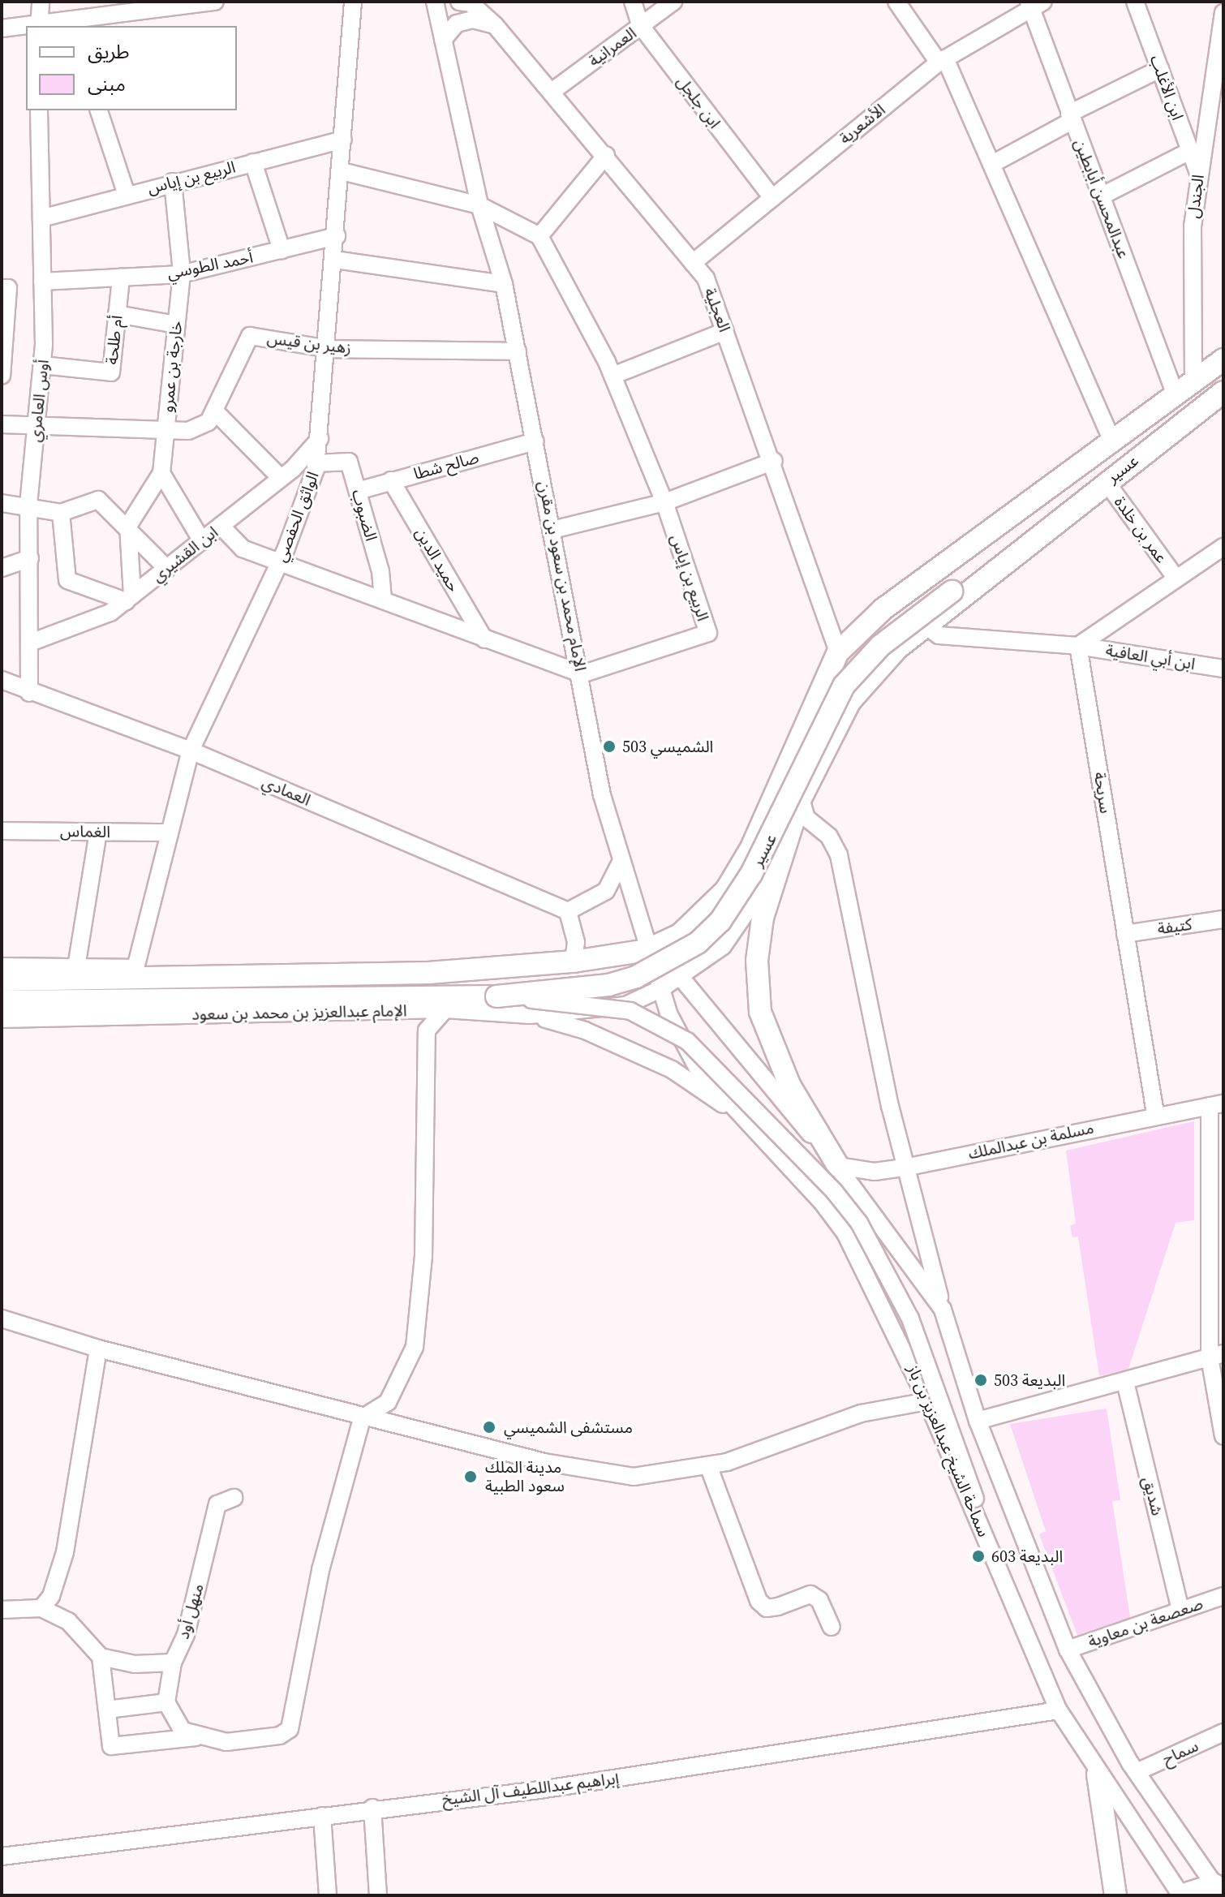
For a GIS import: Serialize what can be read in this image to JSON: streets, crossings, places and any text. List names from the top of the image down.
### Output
{
  "streets": {
    "main road": ["عسير", "الإمام عبدالعزيز بن محمد بن سعود"],
    "street": [
      "العمرانية",
      "ابن الأغلب",
      "ابن جلجل",
      "الأشعرية",
      "الربيع بن إياس",
      "الجندل",
      "عبدالمحسن أبابطين",
      "أحمد الطوسي",
      "العجلية",
      "أم طلحة",
      "زهير بن قيس",
      "خارجة بن عمرو",
      "أوس العامري",
      "صالح شطا",
      "الضبوب",
      "الواثق الحفصي",
      "عمر بن خلدة",
      "ابن القشيري",
      "حميد الدين",
      "الإمام محمد بن سعود بن مقرن",
      "ابن أبي العافية",
      "العمادي",
      "سريحة",
      "الغماس",
      "كتيفة",
      "مسلمة بن عبدالملك",
      "سماحة الشيخ عبدالعزيز بن باز",
      "شديق",
      "منهل أود",
      "صعصعة بن معاوية",
      "سماح",
      "إبراهيم عبداللطيف آل الشيخ"
    ]
  },
  "crossings": [
    ["العمرانية", "ابن جلجل"],
    ["العمرانية", "العجلية"],
    ["ابن الأغلب", "الجندل"],
    ["ابن جلجل", "الأشعرية"],
    ["الأشعرية", "عبدالمحسن أبابطين"],
    ["الأشعرية", "العجلية"],
    ["الربيع بن إياس", "خارجة بن عمرو"],
    ["الربيع بن إياس", "أوس العامري"],
    ["الربيع بن إياس", "الواثق الحفصي"],
    ["الربيع بن إياس", "الإمام محمد بن سعود بن مقرن"],
    ["أحمد الطوسي", "أم طلحة"],
    ["أحمد الطوسي", "خارجة بن عمرو"],
    ["أحمد الطوسي", "أوس العامري"],
    ["أحمد الطوسي", "الواثق الحفصي"],
    ["أم طلحة", "أوس العامري"],
    ["زهير بن قيس", "خارجة بن عمرو"],
    ["زهير بن قيس", "أوس العامري"],
    ["زهير بن قيس", "الواثق الحفصي"],
    ["زهير بن قيس", "الإمام محمد بن سعود بن مقرن"],
    ["أوس العامري", "ابن القشيري"],
    ["أوس العامري", "العمادي"],
    ["صالح شطا", "الضبوب"],
    ["صالح شطا", "حميد الدين"],
    ["صالح شطا", "الإمام محمد بن سعود بن مقرن"],
    ["عسير", "عمر بن خلدة"],
    ["عسير", "الإمام عبدالعزيز بن محمد بن سعود"],
    ["الضبوب", "الواثق الحفصي"],
    ["الواثق الحفصي", "ابن القشيري"],
    ["الواثق الحفصي", "العمادي"],
    ["الواثق الحفصي", "الغماس"],
    ["ابن أبي العافية", "سريحة"],
    ["سريحة", "كتيفة"],
    ["سريحة", "مسلمة بن عبدالملك"],
    ["سماحة الشيخ عبدالعزيز بن باز", "إبراهيم عبداللطيف آل الشيخ"],
    ["شديق", "صعصعة بن معاوية"]
  ],
  "places": [
    "الشميسي 503",
    "البديعة 503",
    "مستشفى الشميسي",
    "مدينة الملك سعود الطبية",
    "البديعة 603"
  ],
  "legend": ["طريق", "مبنى"]
}
